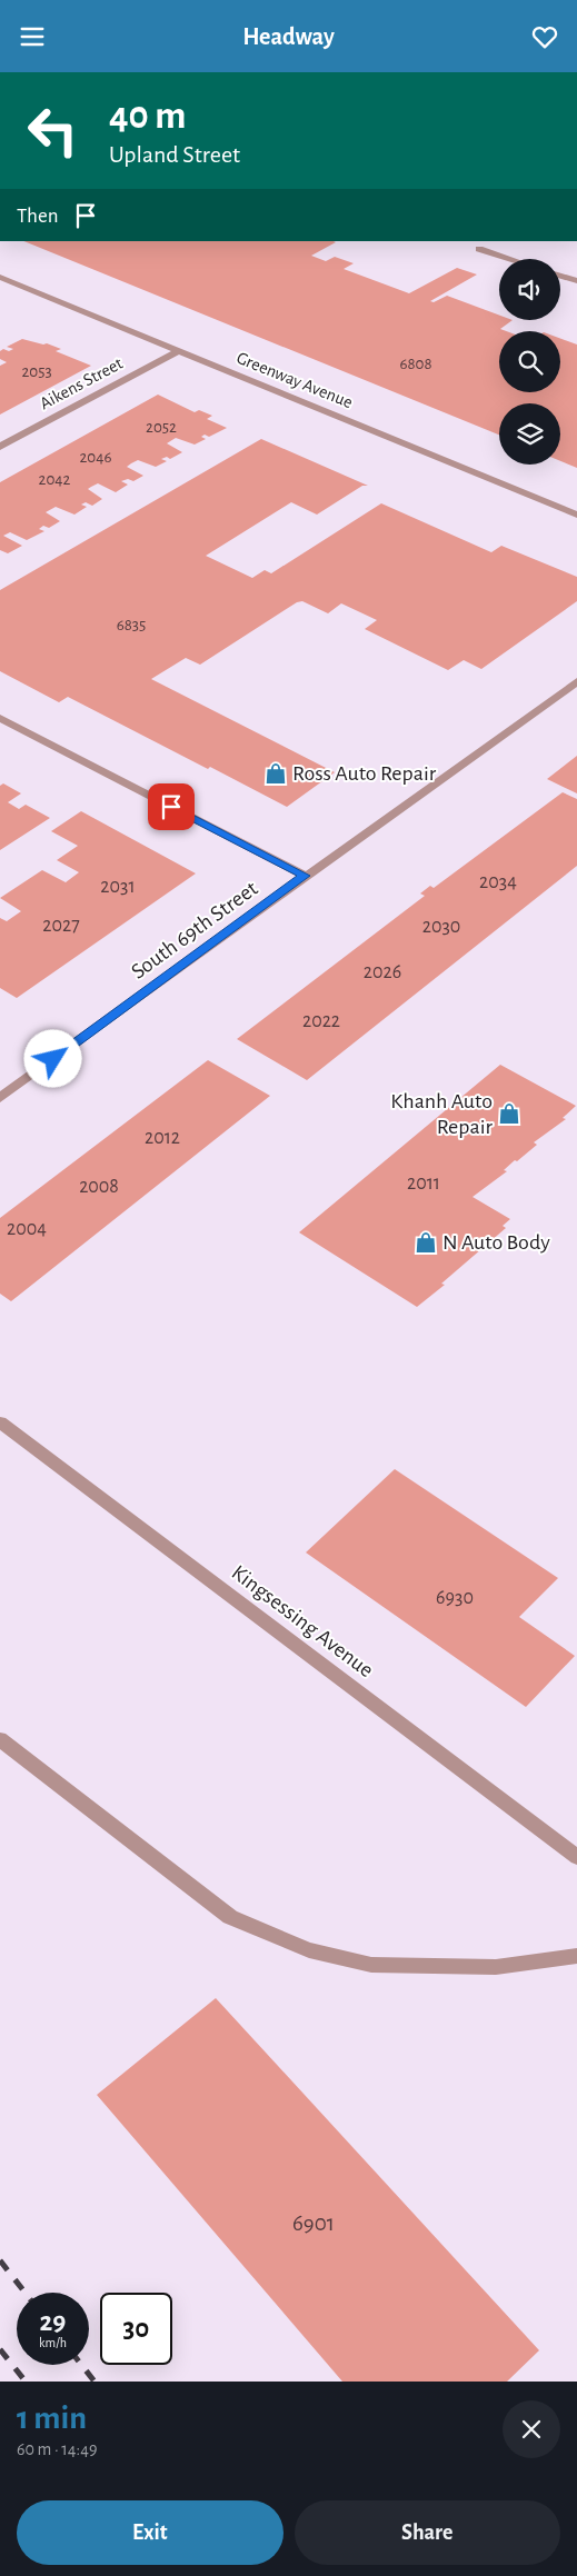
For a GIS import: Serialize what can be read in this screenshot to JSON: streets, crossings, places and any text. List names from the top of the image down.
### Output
{
  "streets": {
    "street": [
      "Greenway Avenue",
      "Aikens Street",
      "South 69th Street",
      "Kingsessing Avenue"
    ]
  },
  "crossings": [
    ["Greenway Avenue", "Aikens Street"]
  ],
  "places": {
    "shop": ["Ross Auto Repair", "Khanh Auto Repair", "N Auto Body"]
  },
  "house_numbers": [
    "6808",
    "2053",
    "2052",
    "2046",
    "2042",
    "6835",
    "2034",
    "2031",
    "2027",
    "2030",
    "2026",
    "2022",
    "2012",
    "2011",
    "2008",
    "2004",
    "6930",
    "6901"
  ],
  "page": {
    "header": "Headway",
    "turn": ["40 m", "Upland Street"],
    "then": "Then",
    "speed": "29 km/h",
    "limit": "30",
    "heading": ["1 min", "60 m · 14:49"],
    "buttons": ["Exit", "Share"]
  }
}
